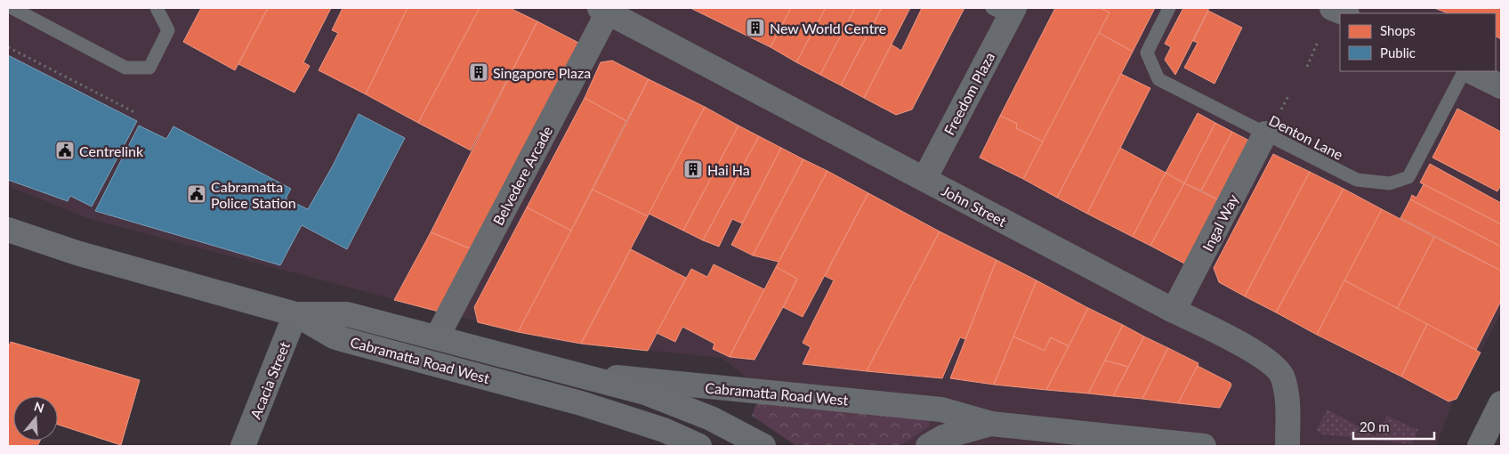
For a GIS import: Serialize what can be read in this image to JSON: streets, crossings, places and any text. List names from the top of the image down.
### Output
{
  "streets": {
    "main road": ["Cabramatta Road West"],
    "street": [
      "Freedom Plaza",
      "Belvedere Arcade",
      "John Street",
      "Ingal Way",
      "Acacia Street"
    ],
    "lane": ["Denton Lane"]
  },
  "crossings": [
    ["Freedom Plaza", "John Street"],
    ["Denton Lane", "Ingal Way"],
    ["Belvedere Arcade", "John Street"],
    ["Belvedere Arcade", "Cabramatta Road West"],
    ["John Street", "Ingal Way"],
    ["Cabramatta Road West", "Acacia Street"]
  ],
  "places": {
    "building": ["New World Centre", "Singapore Plaza", "Hai Ha"],
    "public building": ["Centrelink", "Cabramatta Police Station"]
  },
  "legend": ["Shops", "Public"],
  "scale_bar": "20 m",
  "north": "top"
}
